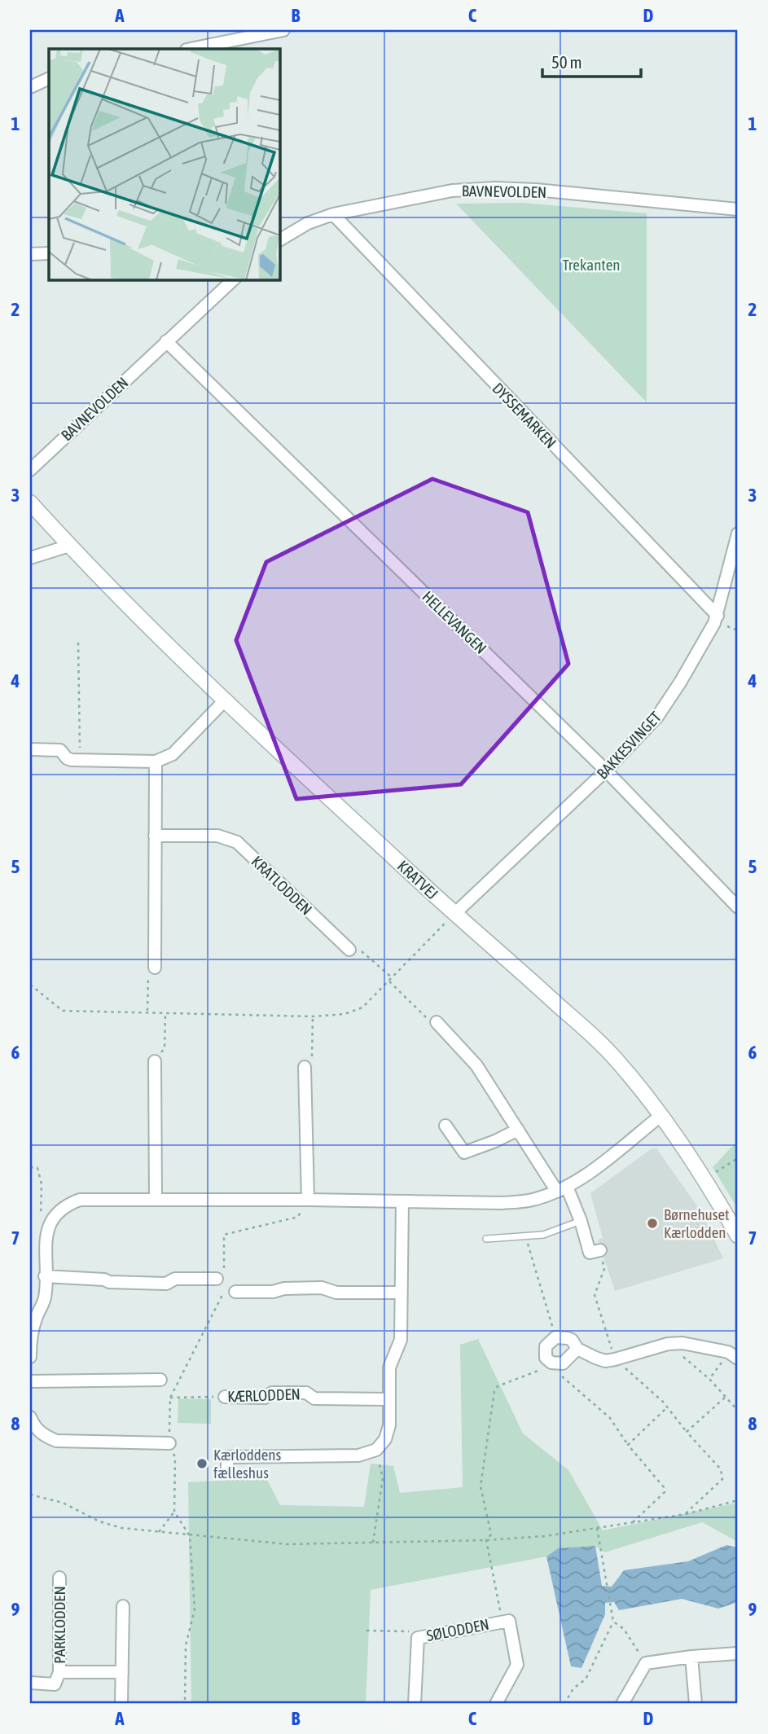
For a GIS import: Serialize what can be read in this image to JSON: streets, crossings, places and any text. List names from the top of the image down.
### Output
{
  "streets": {
    "street": [
      "BAVNEVOLDEN",
      "DYSSEMARKEN",
      "HELLEVANGEN",
      "BAKKESVINGET",
      "KRATVEJ",
      "KRATLODDEN",
      "KÆRLODDEN",
      "PARKLODDEN",
      "SØLODDEN"
    ]
  },
  "crossings": [
    ["BAVNEVOLDEN", "DYSSEMARKEN"],
    ["BAVNEVOLDEN", "HELLEVANGEN"],
    ["DYSSEMARKEN", "BAKKESVINGET"],
    ["HELLEVANGEN", "BAKKESVINGET"],
    ["BAKKESVINGET", "KRATVEJ"]
  ],
  "parks": ["Trekanten"],
  "places": ["Børnehuset Kærlodden", "Kærloddens fælleshus"],
  "scale_bar": "50 m",
  "grid": {
    "columns": [
      "A",
      "B",
      "C",
      "D"
    ],
    "rows": [
      "1",
      "2",
      "3",
      "4",
      "5",
      "6",
      "7",
      "8",
      "9"
    ]
  }
}
